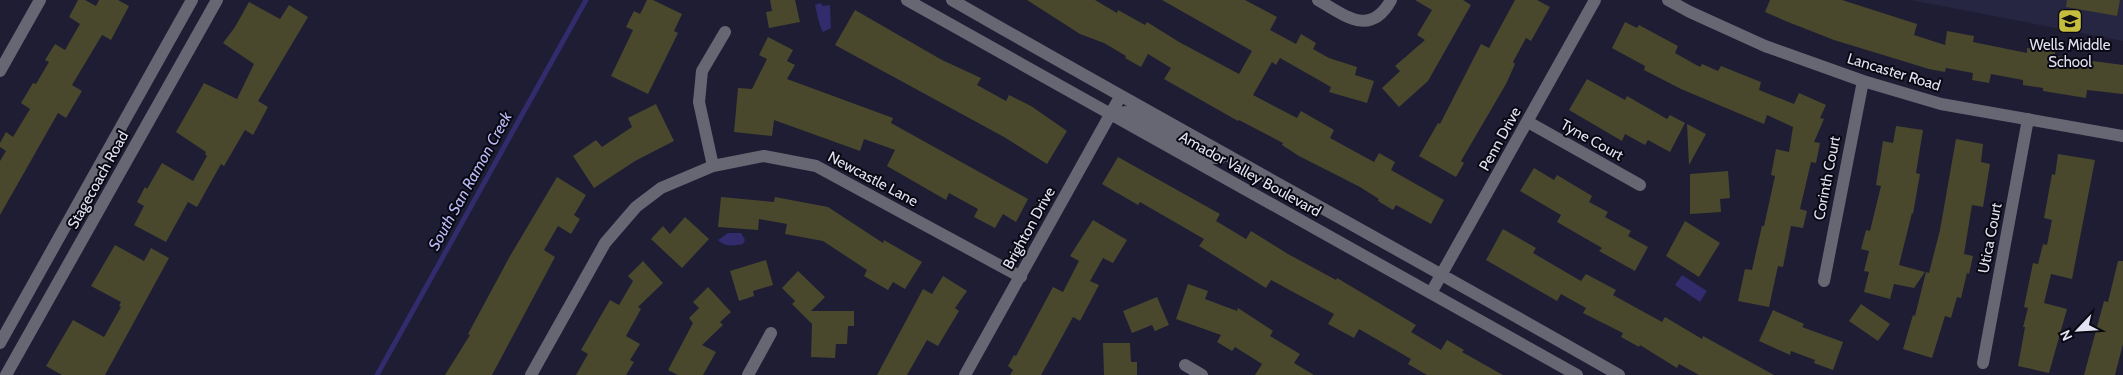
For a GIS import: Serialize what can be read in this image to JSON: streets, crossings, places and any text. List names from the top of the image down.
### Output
{
  "streets": {
    "street": [
      "Lancaster Road",
      "Penn Drive",
      "Tyne Court",
      "Amador Valley Boulevard",
      "Corinth Court",
      "Newcastle Lane",
      "Stagecoach Road",
      "Brighton Drive",
      "Utica Court"
    ]
  },
  "crossings": [
    ["Lancaster Road", "Corinth Court"],
    ["Lancaster Road", "Utica Court"],
    ["Penn Drive", "Tyne Court"],
    ["Penn Drive", "Amador Valley Boulevard"],
    ["Amador Valley Boulevard", "Brighton Drive"],
    ["Newcastle Lane", "Brighton Drive"]
  ],
  "water": ["South San Ramon Creek"],
  "places": {
    "school or university": ["Wells Middle School"]
  },
  "north": "bottom left"
}
